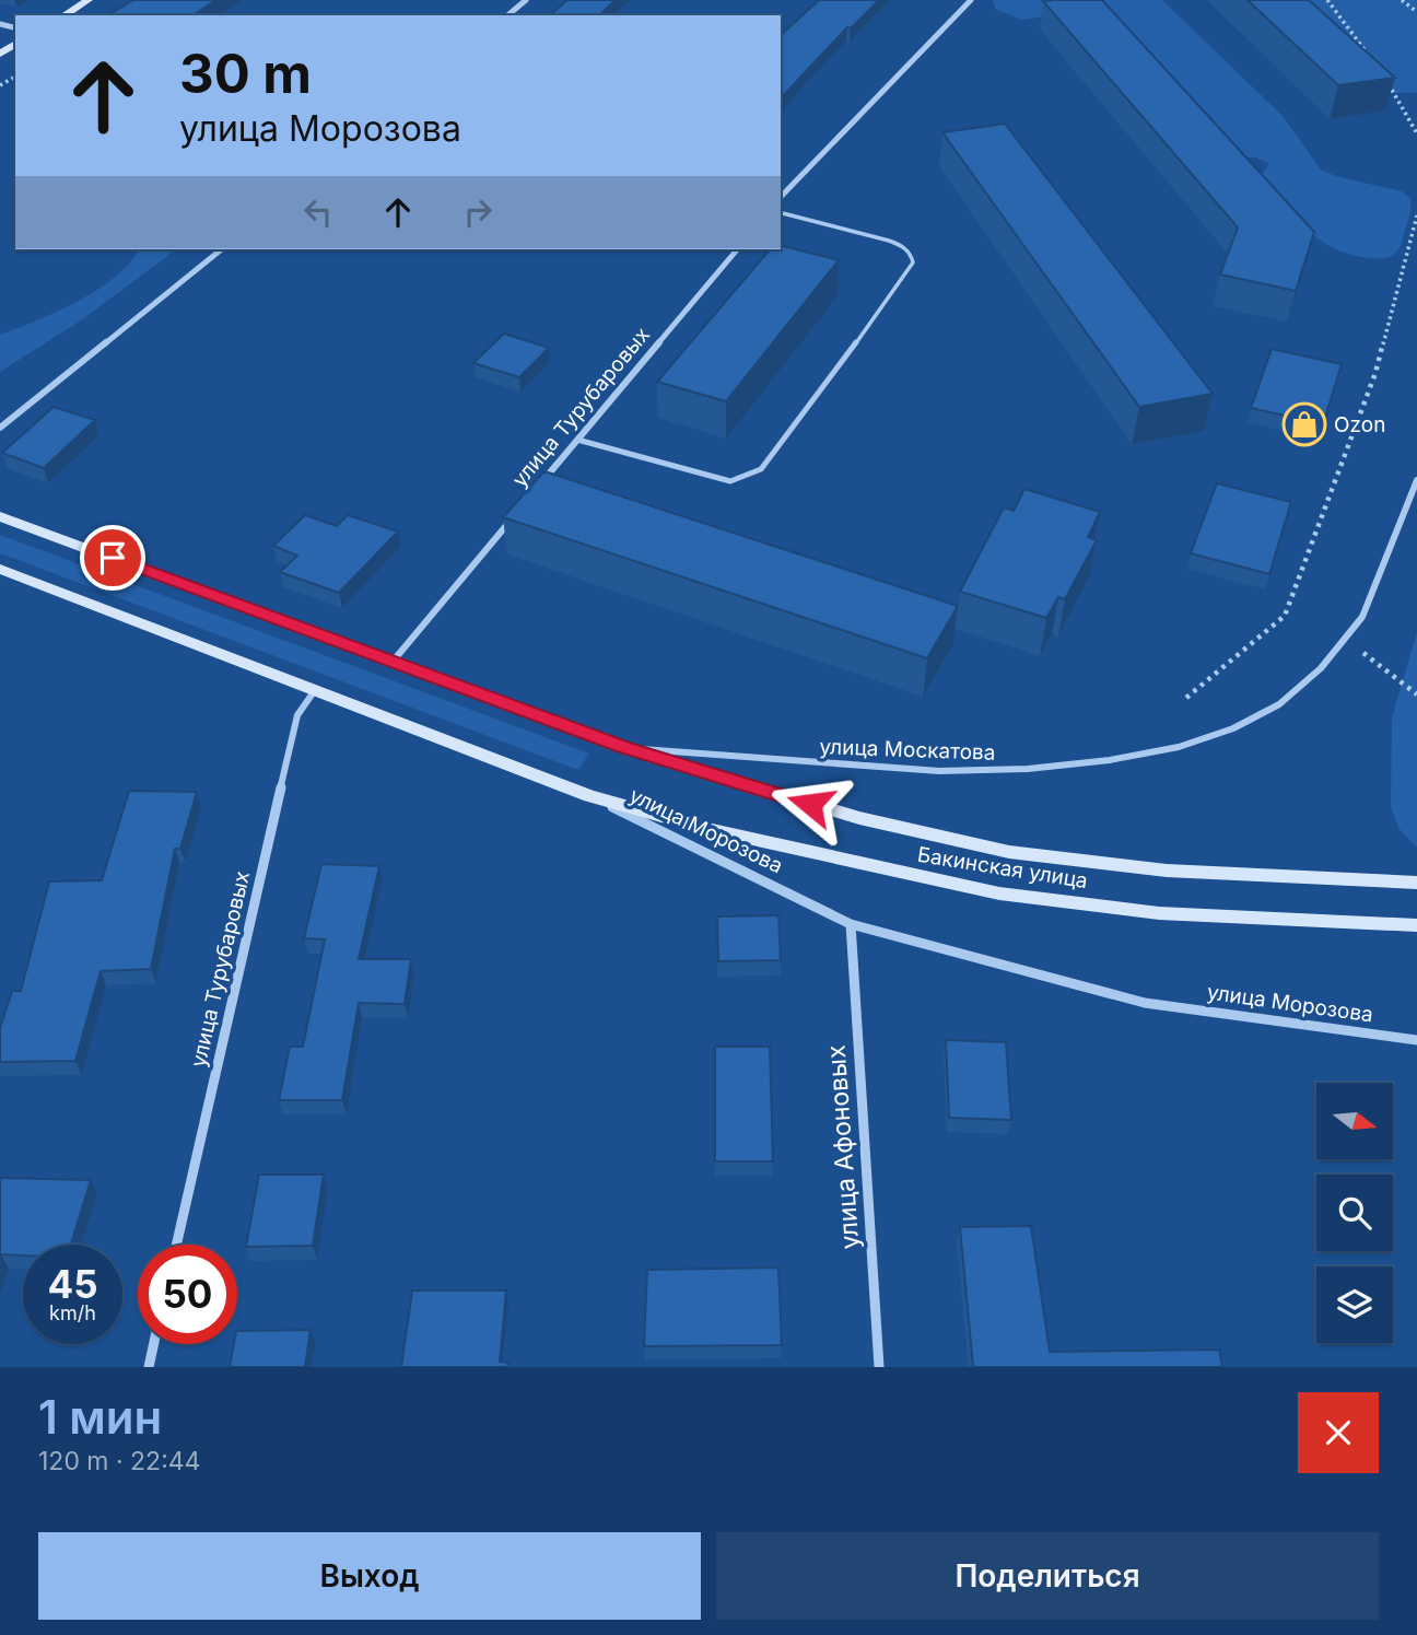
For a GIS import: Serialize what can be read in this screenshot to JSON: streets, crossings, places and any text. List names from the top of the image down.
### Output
{
  "streets": {
    "main road": ["улица Морозова", "Бакинская улица"],
    "street": ["улица Турубаровых", "улица Москатова", "улица Афоновых"]
  },
  "crossings": [
    ["улица Турубаровых", "улица Морозова"],
    ["улица Москатова", "Бакинская улица"],
    ["улица Морозова", "Бакинская улица"],
    ["улица Морозова", "улица Афоновых"]
  ],
  "places": {
    "shop": ["Ozon"]
  },
  "north": "right",
  "page": {
    "turn": ["30 m", "улица Морозова"],
    "speed": "45 km/h",
    "limit": "50",
    "heading": ["1 мин", "120 m · 22:44"],
    "buttons": ["Выход", "Поделиться"]
  }
}
